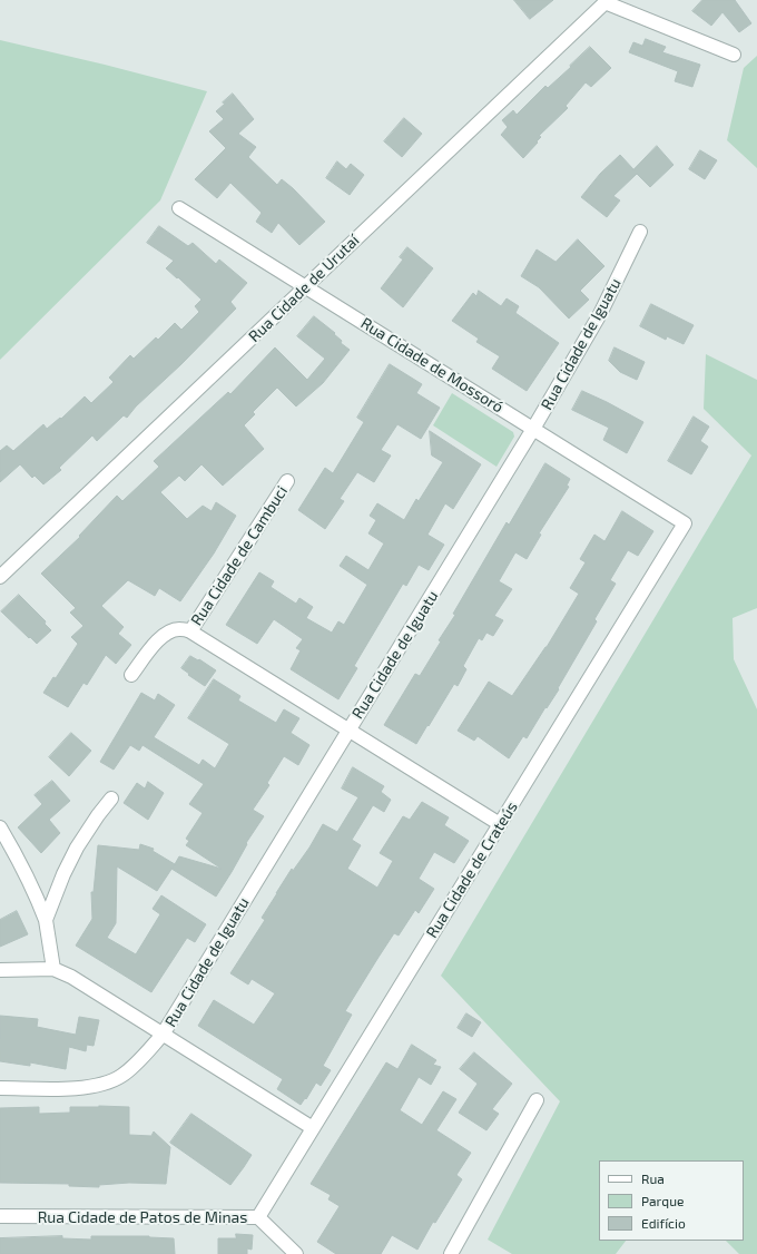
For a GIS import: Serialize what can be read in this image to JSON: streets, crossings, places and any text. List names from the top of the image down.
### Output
{
  "streets": {
    "street": [
      "Rua Cidade de Urutaí",
      "Rua Cidade de Iguatu",
      "Rua Cidade de Mossoró",
      "Rua Cidade de Cambuci",
      "Rua Cidade de Crateús",
      "Rua Cidade de Patos de Minas"
    ]
  },
  "crossings": [
    ["Rua Cidade de Urutaí", "Rua Cidade de Mossoró"],
    ["Rua Cidade de Iguatu", "Rua Cidade de Mossoró"],
    ["Rua Cidade de Iguatu", "Rua Cidade de Cambuci"],
    ["Rua Cidade de Mossoró", "Rua Cidade de Crateús"],
    ["Rua Cidade de Cambuci", "Rua Cidade de Crateús"],
    ["Rua Cidade de Crateús", "Rua Cidade de Patos de Minas"]
  ],
  "legend": ["Rua", "Parque", "Edifício"]
}
